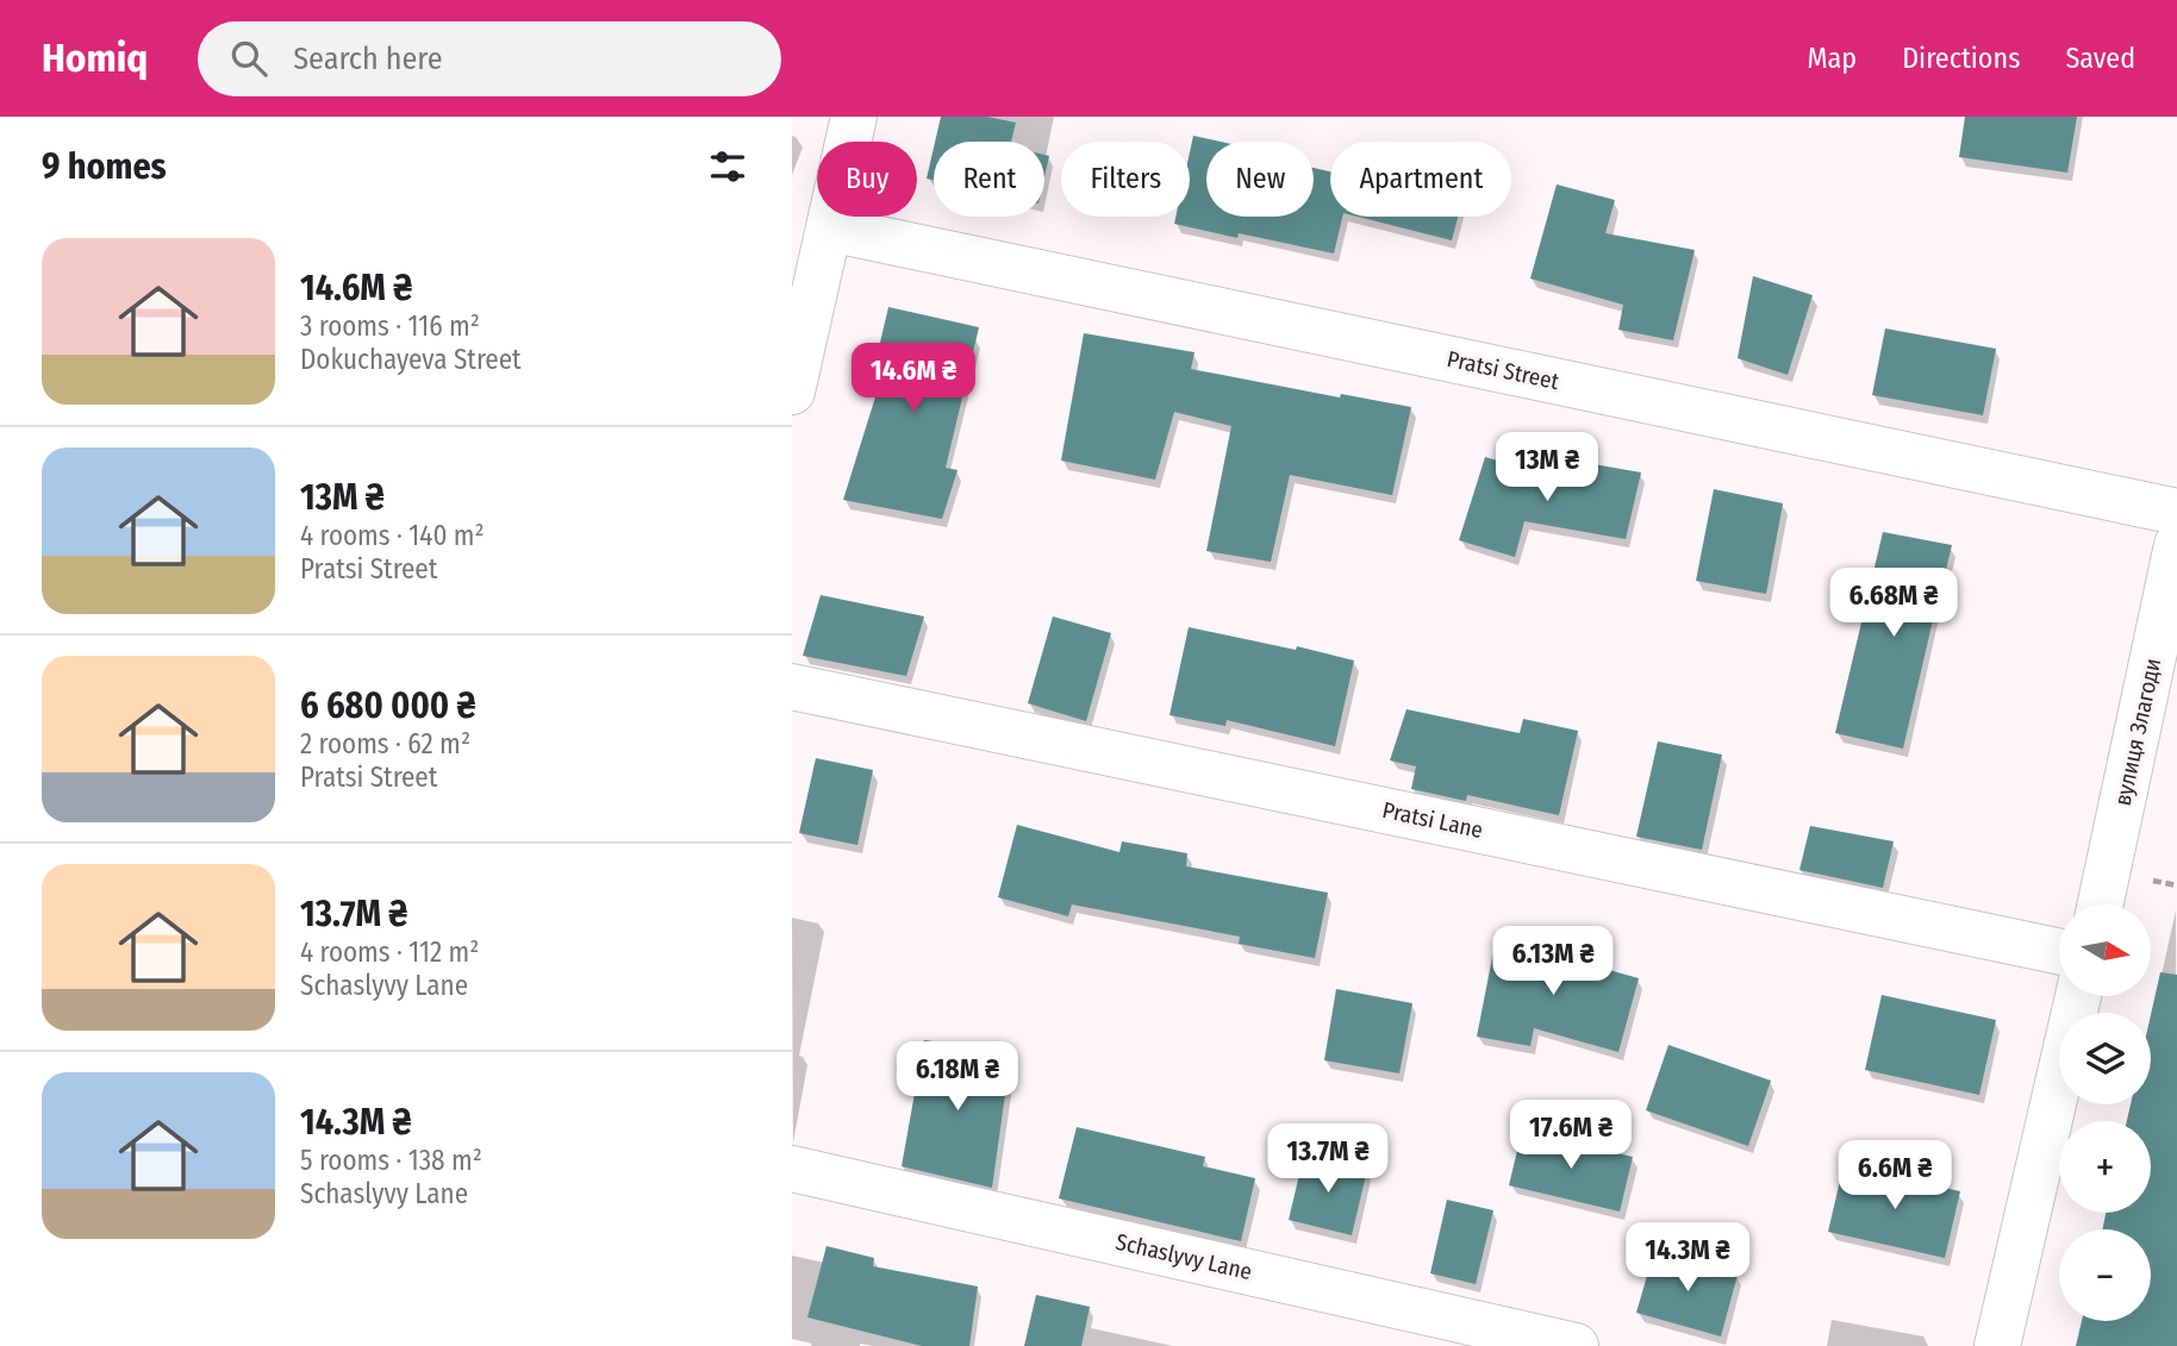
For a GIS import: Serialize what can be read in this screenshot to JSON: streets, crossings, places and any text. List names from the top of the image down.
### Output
{
  "streets": {
    "street": [
      "Pratsi Street",
      "вулиця Злагоди",
      "Pratsi Lane",
      "Schaslyvy Lane"
    ]
  },
  "north": "right",
  "page": {
    "header": "Homiq",
    "search": "Search here",
    "nav": ["Map", "Directions", "Saved"],
    "heading": "9 homes",
    "chip": [
      "Buy",
      "Rent",
      "Filters",
      "New",
      "Apartment"
    ],
    "list": [
      {
        "name": "14.6M ₴",
        "note": "3 rooms · 116 m² · Dokuchayeva Street"
      },
      {
        "name": "13M ₴",
        "note": "4 rooms · 140 m² · Pratsi Street"
      },
      {
        "name": "6 680 000 ₴",
        "note": "2 rooms · 62 m² · Pratsi Street"
      },
      {
        "name": "13.7M ₴",
        "note": "4 rooms · 112 m² · Schaslyvy Lane"
      },
      {
        "name": "14.3M ₴",
        "note": "5 rooms · 138 m² · Schaslyvy Lane"
      }
    ],
    "price": [
      "14.6M ₴",
      "13M ₴",
      "6.68M ₴",
      "6.13M ₴",
      "6.18M ₴",
      "17.6M ₴",
      "13.7M ₴",
      "6.6M ₴",
      "14.3M ₴"
    ],
    "map_buttons": ["+", "−"]
  }
}
